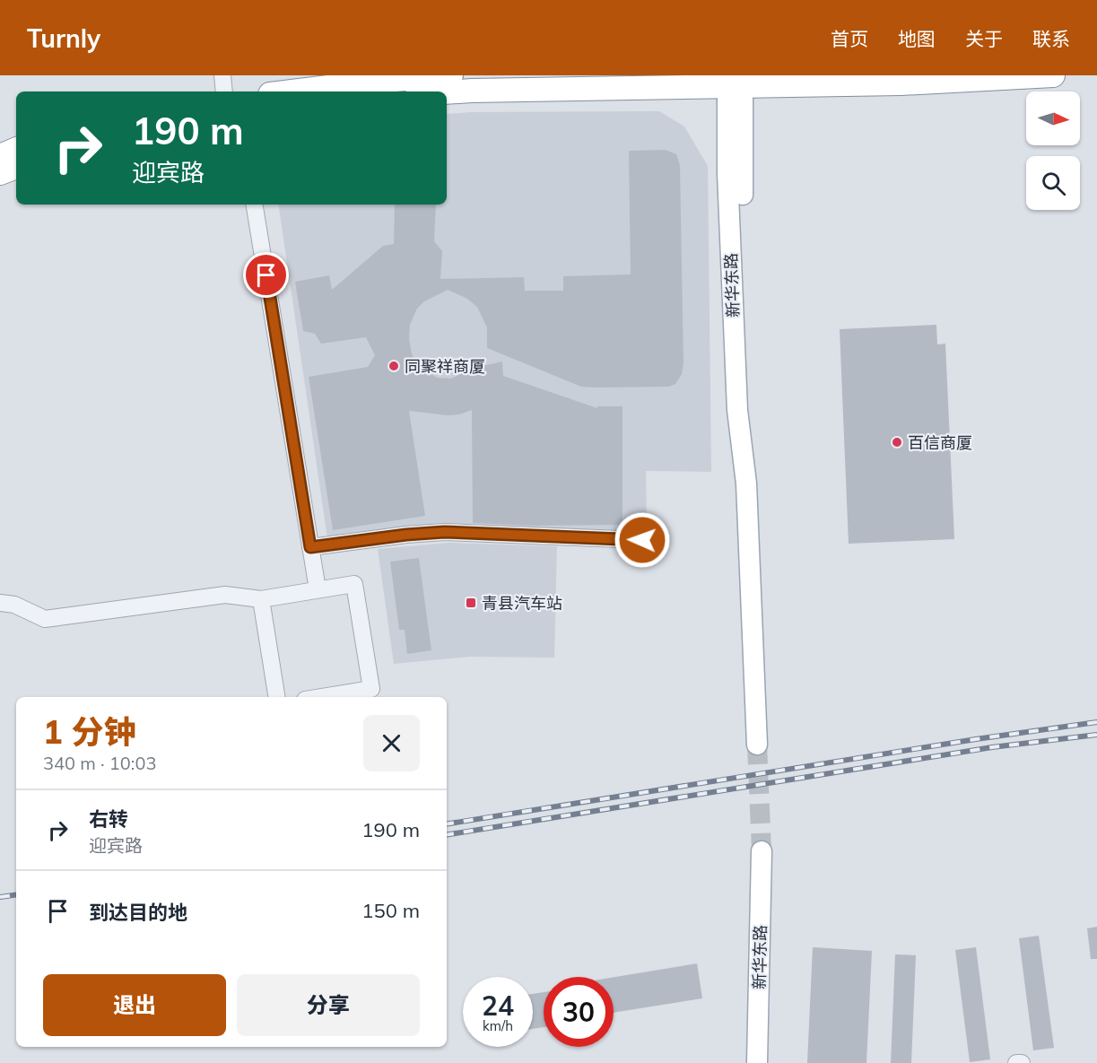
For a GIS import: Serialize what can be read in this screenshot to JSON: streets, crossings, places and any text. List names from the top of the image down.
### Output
{
  "streets": {
    "main road": ["新华东路"]
  },
  "places": {
    "other": ["同聚祥商厦", "百信商厦"],
    "transit": ["青县汽车站"]
  },
  "north": "right",
  "page": {
    "header": "Turnly",
    "nav": [
      "首页",
      "地图",
      "关于",
      "联系"
    ],
    "turn": ["190 m", "迎宾路"],
    "heading": ["1 分钟", "340 m · 10:03"],
    "list": [
      {
        "name": "右转",
        "note": "迎宾路",
        "value": "190 m"
      },
      {
        "name": "到达目的地",
        "value": "150 m"
      }
    ],
    "buttons": ["退出", "分享"],
    "speed": "24 km/h",
    "limit": "30"
  }
}
